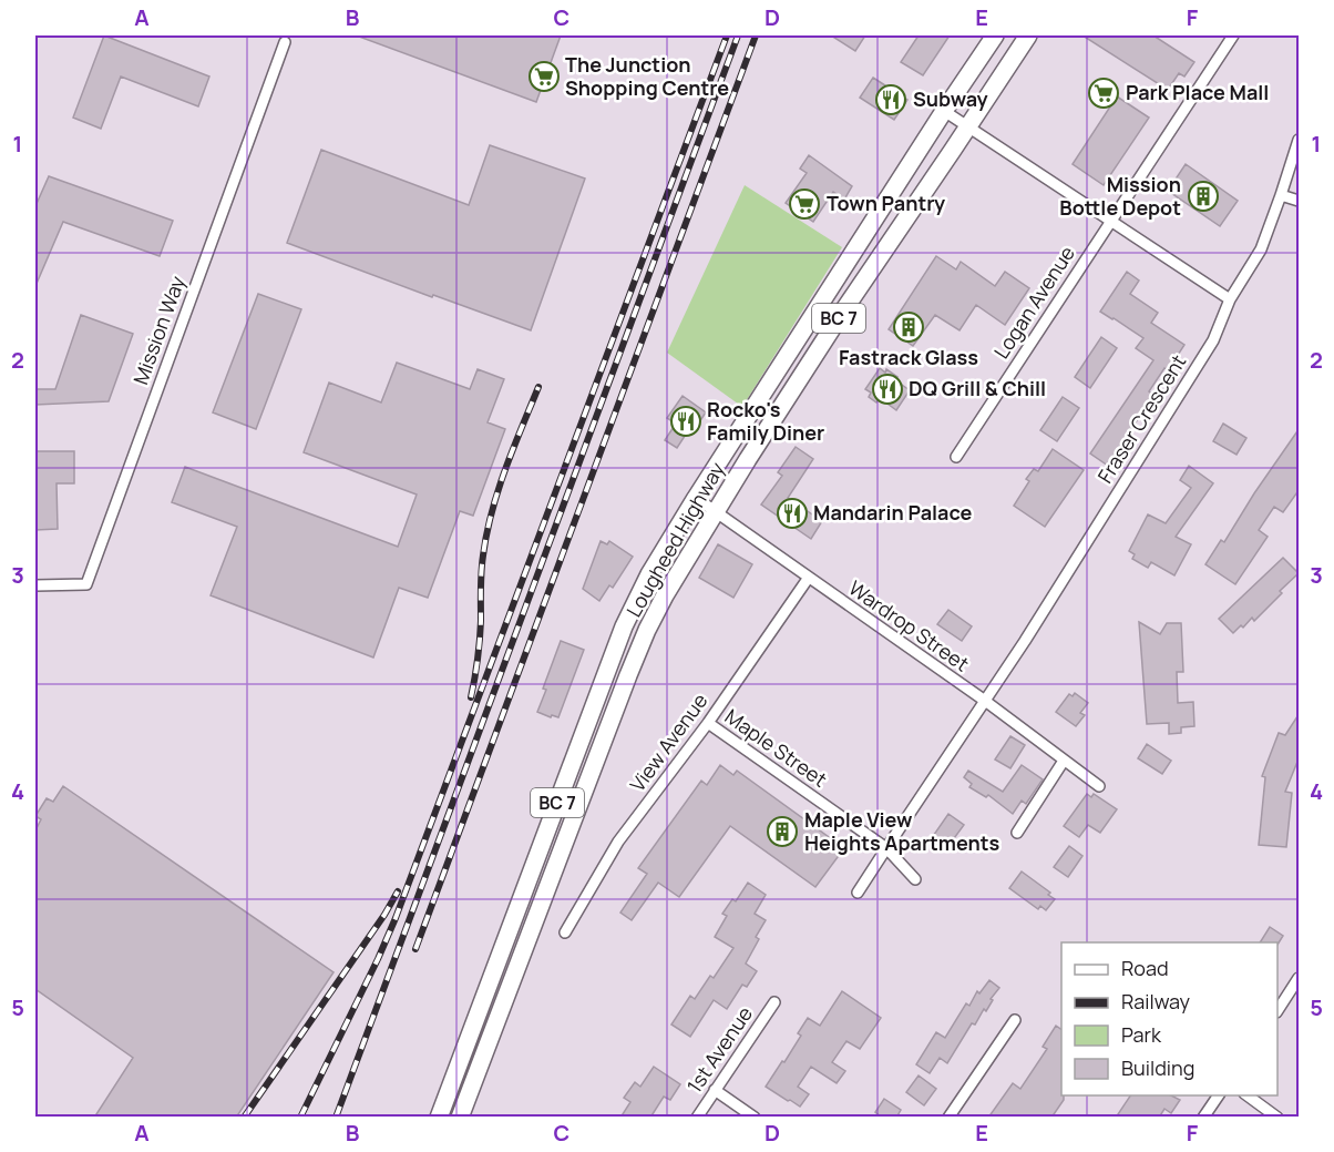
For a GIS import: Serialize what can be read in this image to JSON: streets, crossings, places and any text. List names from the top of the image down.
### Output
{
  "streets": {
    "main road": ["BC 7", "Lougheed Highway"],
    "street": [
      "Logan Avenue",
      "Mission Way",
      "Fraser Crescent",
      "Wardrop Street",
      "View Avenue",
      "Maple Street",
      "1st Avenue"
    ]
  },
  "crossings": [
    ["Fraser Crescent", "Wardrop Street"],
    ["Lougheed Highway", "Wardrop Street"],
    ["Wardrop Street", "View Avenue"],
    ["View Avenue", "Maple Street"]
  ],
  "places": {
    "supermarket": ["The Junction Shopping Centre", "Park Place Mall", "Town Pantry"],
    "restaurant": [
      "Subway",
      "DQ Grill & Chill",
      "Rocko's Family Diner",
      "Mandarin Palace"
    ],
    "building": ["Mission Bottle Depot", "Fastrack Glass", "Maple View Heights Apartments"]
  },
  "legend": [
    "Road",
    "Railway",
    "Park",
    "Building"
  ],
  "grid": {
    "columns": [
      "A",
      "B",
      "C",
      "D",
      "E",
      "F"
    ],
    "rows": [
      "1",
      "2",
      "3",
      "4",
      "5"
    ]
  }
}
